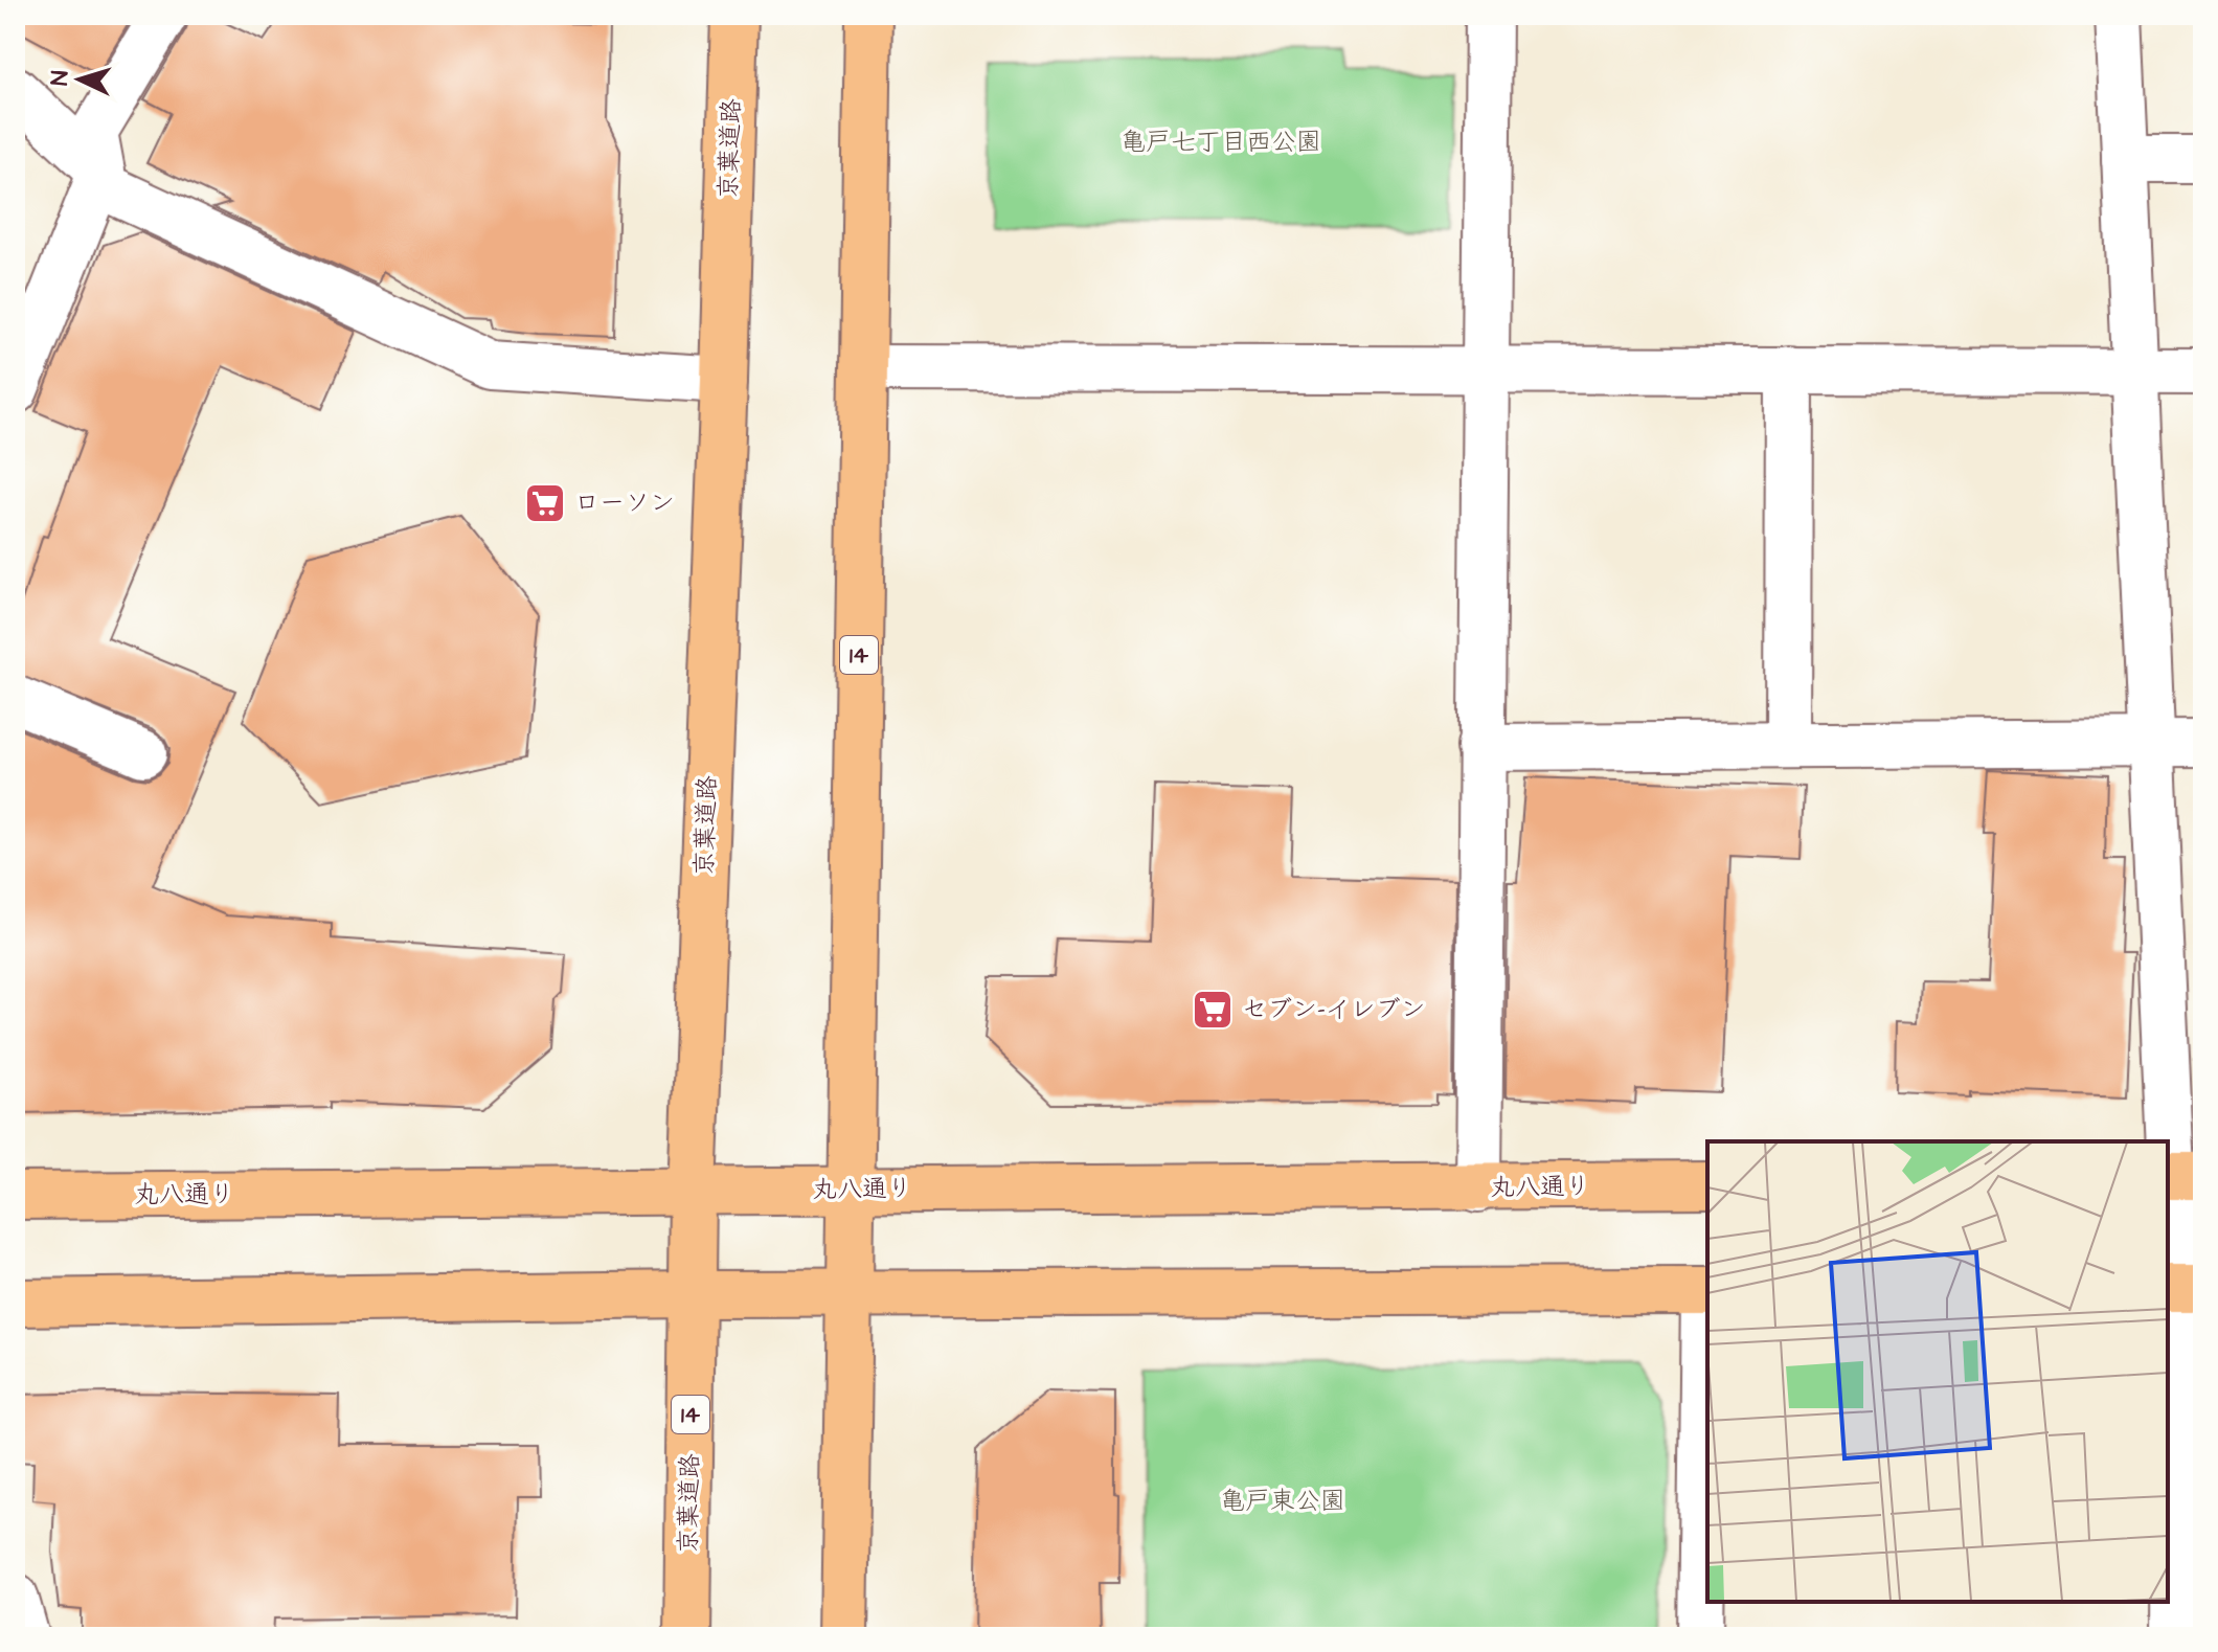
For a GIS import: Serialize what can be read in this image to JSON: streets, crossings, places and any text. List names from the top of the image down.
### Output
{
  "streets": {
    "main road": ["京葉道路", "14", "丸八通り"]
  },
  "crossings": [
    ["京葉道路", "丸八通り"],
    ["14", "丸八通り"]
  ],
  "parks": ["亀戸七丁目西公園", "亀戸東公園"],
  "places": {
    "supermarket": ["ローソン", "セブン-イレブン"]
  },
  "north": "left"
}
